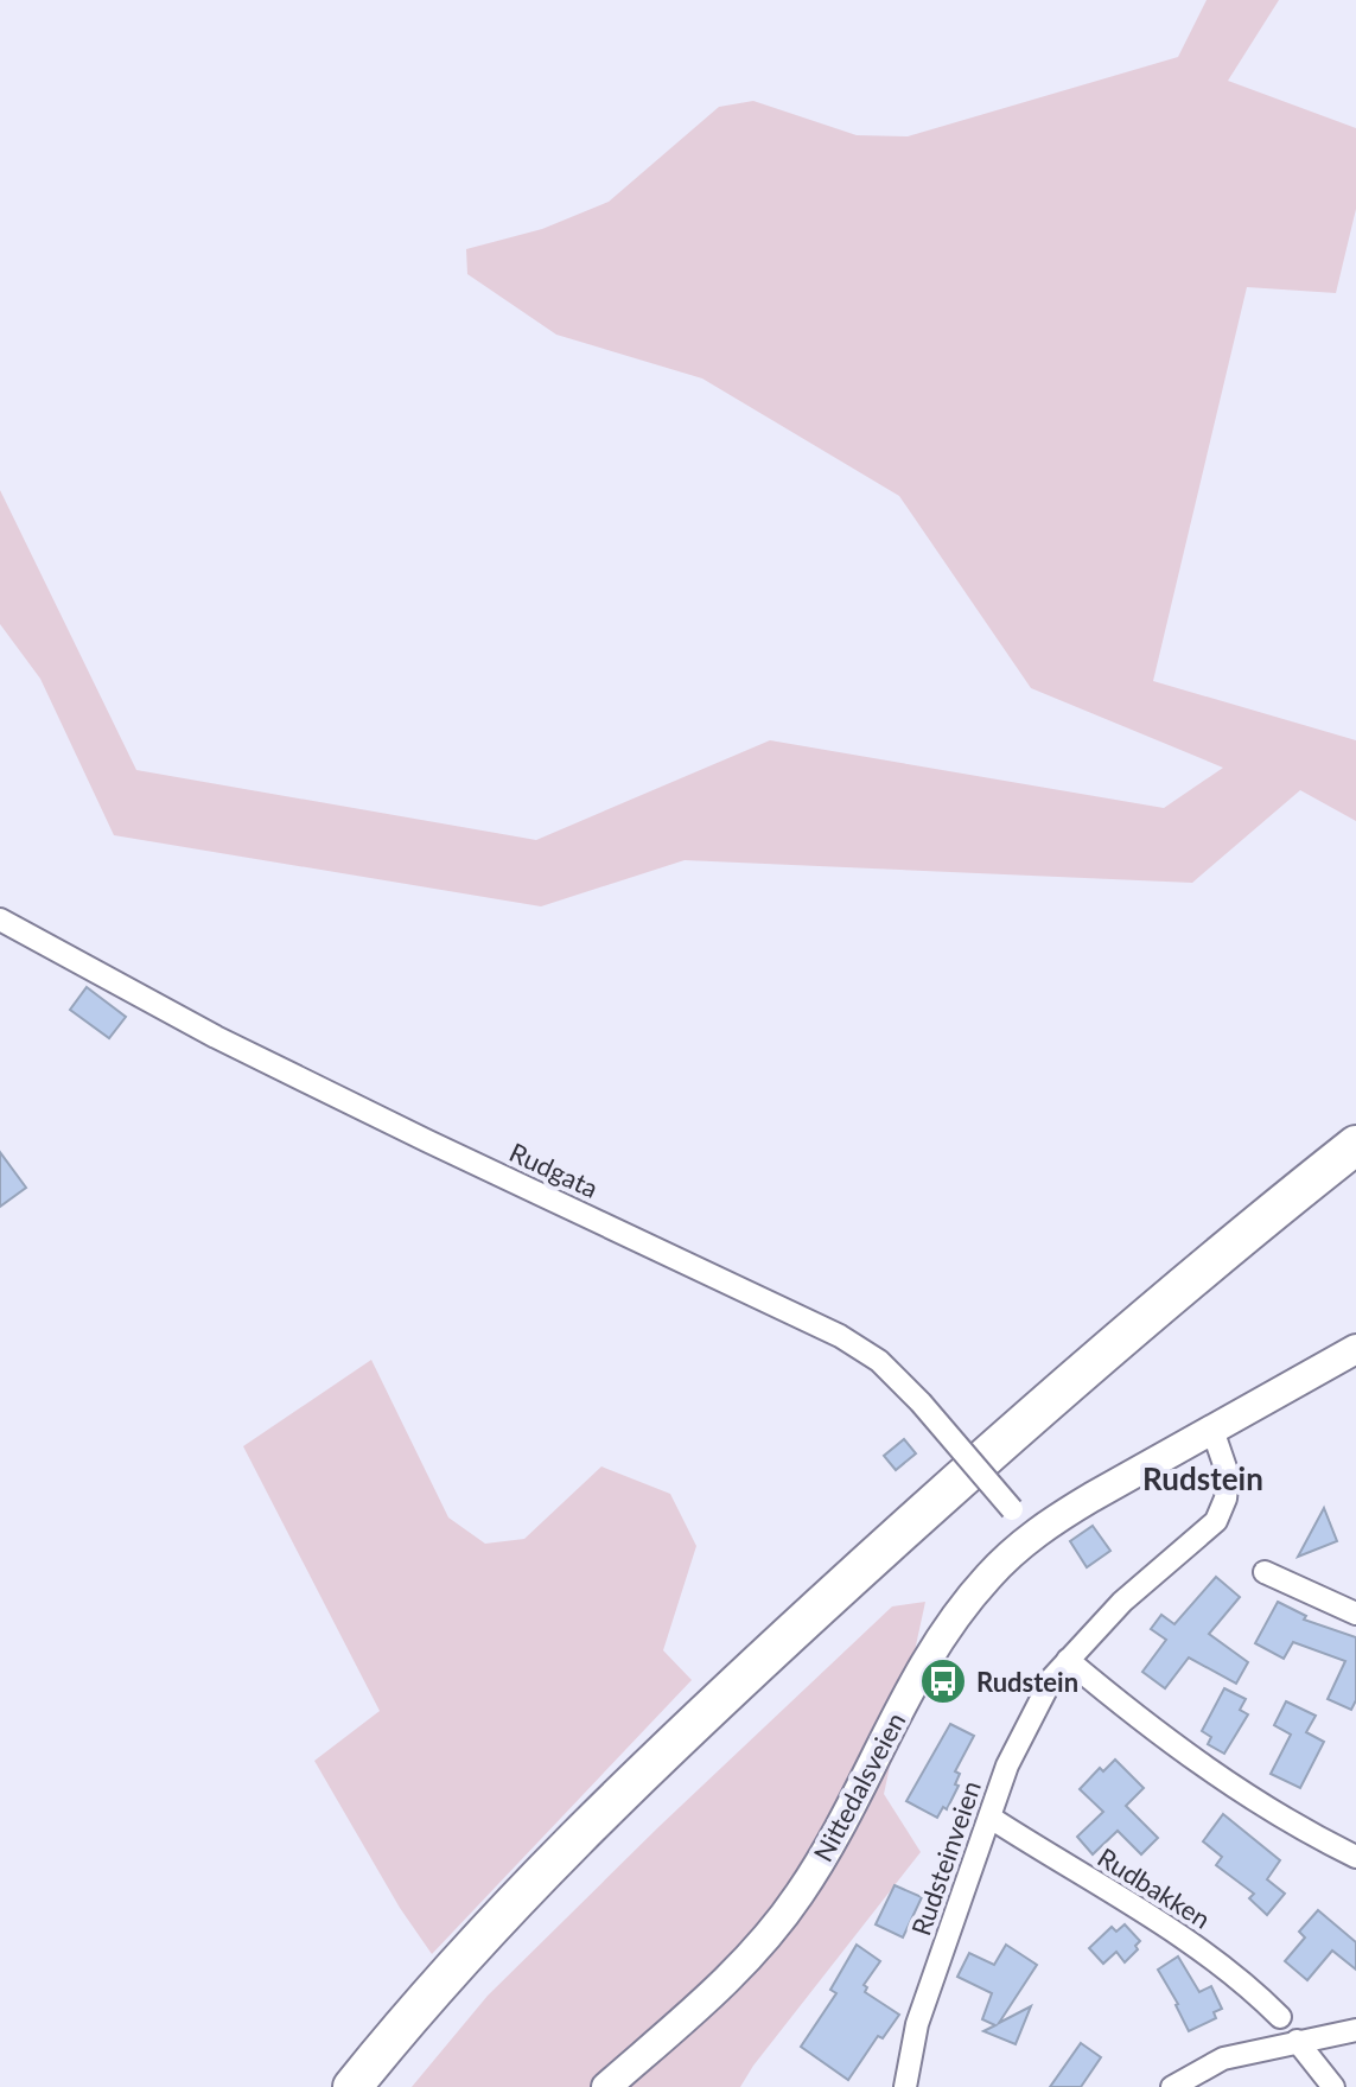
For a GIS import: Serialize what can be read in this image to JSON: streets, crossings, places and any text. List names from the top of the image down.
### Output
{
  "streets": {
    "main road": ["Nittedalsveien"],
    "street": ["Rudgata", "Rudsteinveien", "Rudbakken"]
  },
  "crossings": [
    ["Rudgata", "Nittedalsveien"],
    ["Nittedalsveien", "Rudsteinveien"],
    ["Rudsteinveien", "Rudbakken"]
  ],
  "districts": ["Rudstein"],
  "places": {
    "bus stop": ["Rudstein"]
  }
}
